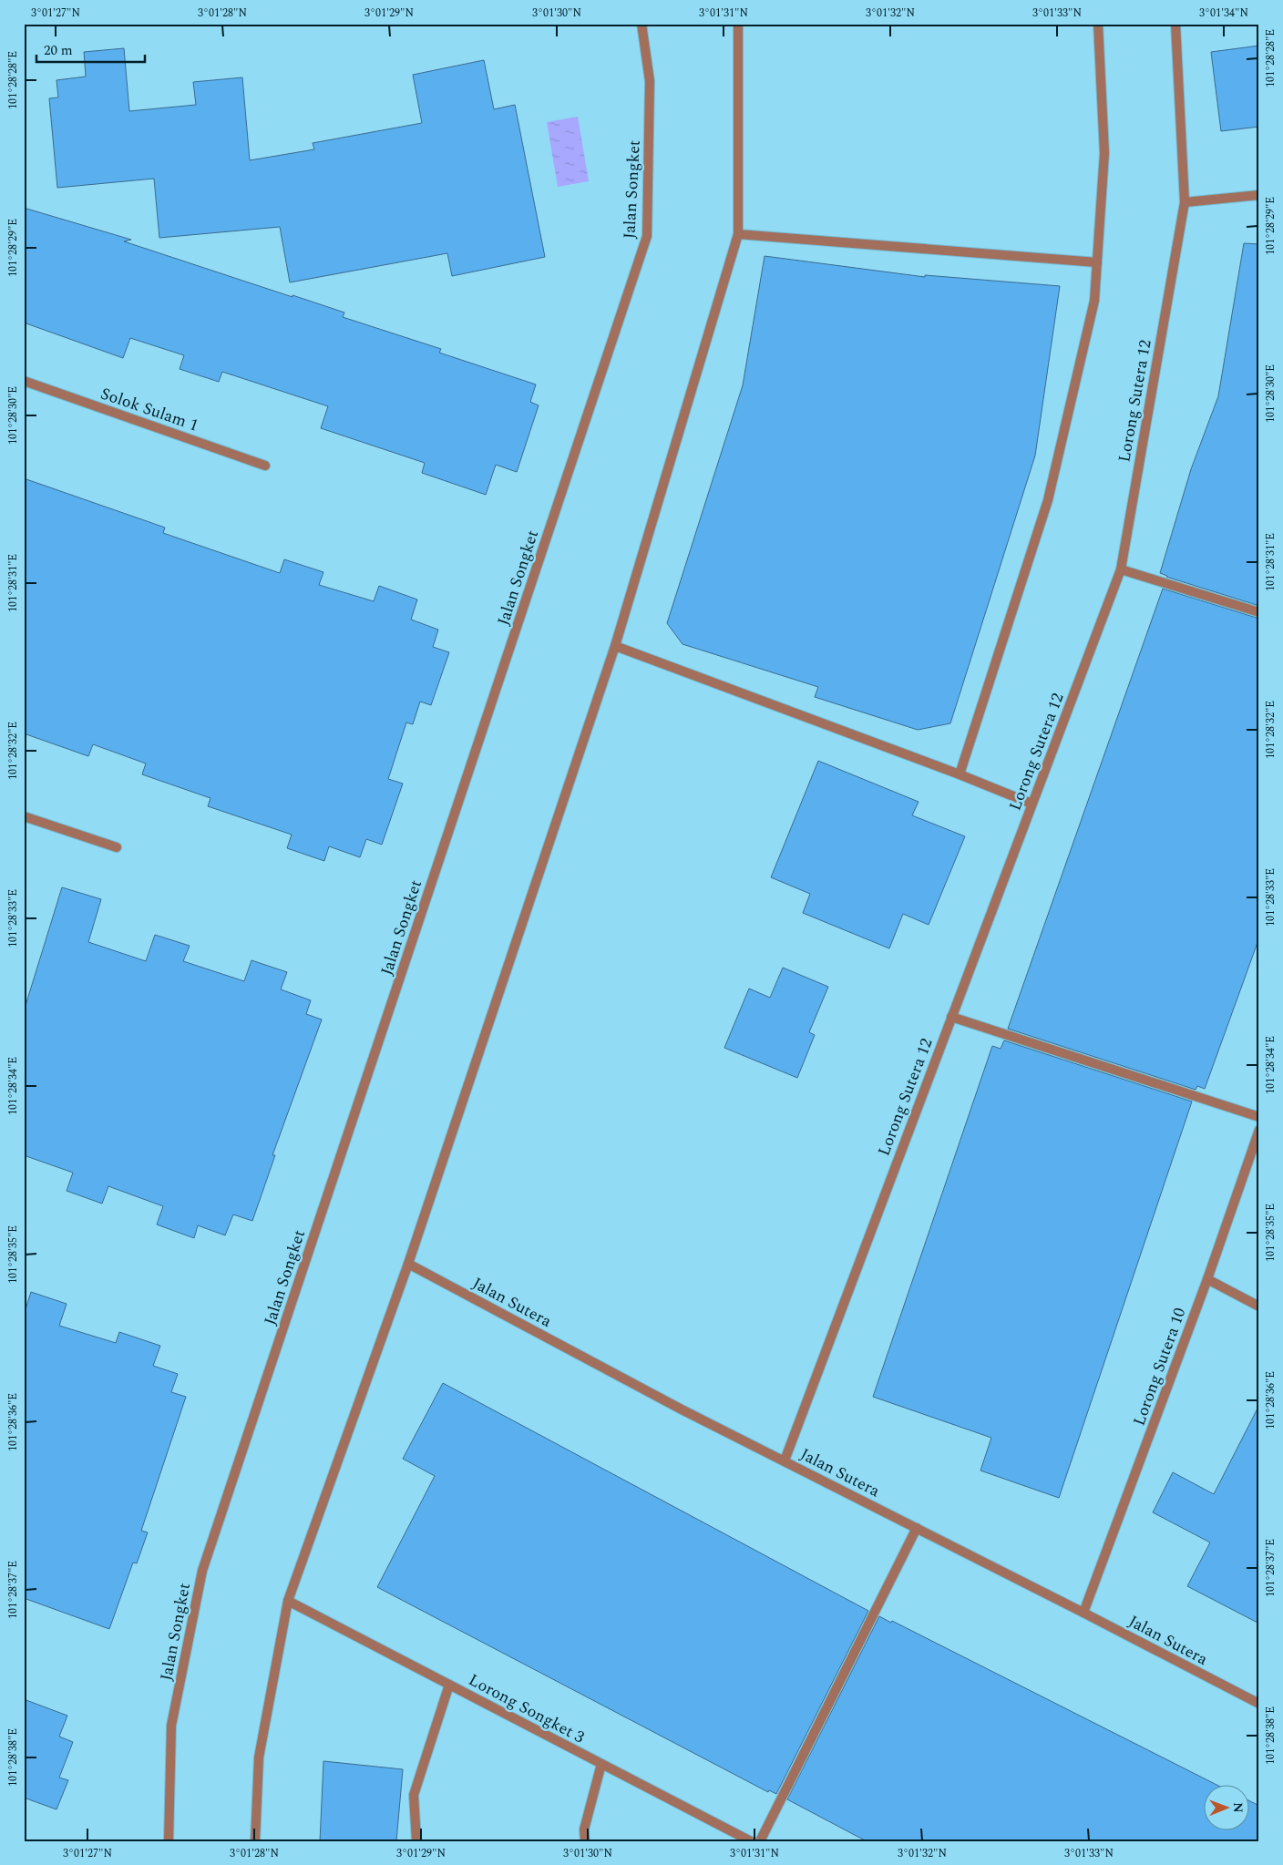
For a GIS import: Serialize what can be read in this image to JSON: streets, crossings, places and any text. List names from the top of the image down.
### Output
{
  "streets": {
    "street": [
      "Jalan Songket",
      "Lorong Sutera 12",
      "Solok Sulam 1",
      "Jalan Sutera",
      "Lorong Sutera 10",
      "Lorong Songket 3"
    ]
  },
  "crossings": [
    ["Lorong Sutera 12", "Jalan Sutera"],
    ["Jalan Sutera", "Lorong Sutera 10"]
  ],
  "scale_bar": "20 m",
  "north": "right",
  "coordinates": [
    "3°01'27\"N",
    "3°01'28\"N",
    "3°01'29\"N",
    "3°01'30\"N",
    "3°01'31\"N",
    "3°01'32\"N",
    "3°01'33\"N",
    "3°01'34\"N",
    "101°28'28\"E",
    "101°28'29\"E",
    "101°28'30\"E",
    "101°28'31\"E",
    "101°28'32\"E",
    "101°28'33\"E",
    "101°28'34\"E",
    "101°28'35\"E",
    "101°28'36\"E",
    "101°28'37\"E",
    "101°28'38\"E"
  ]
}
